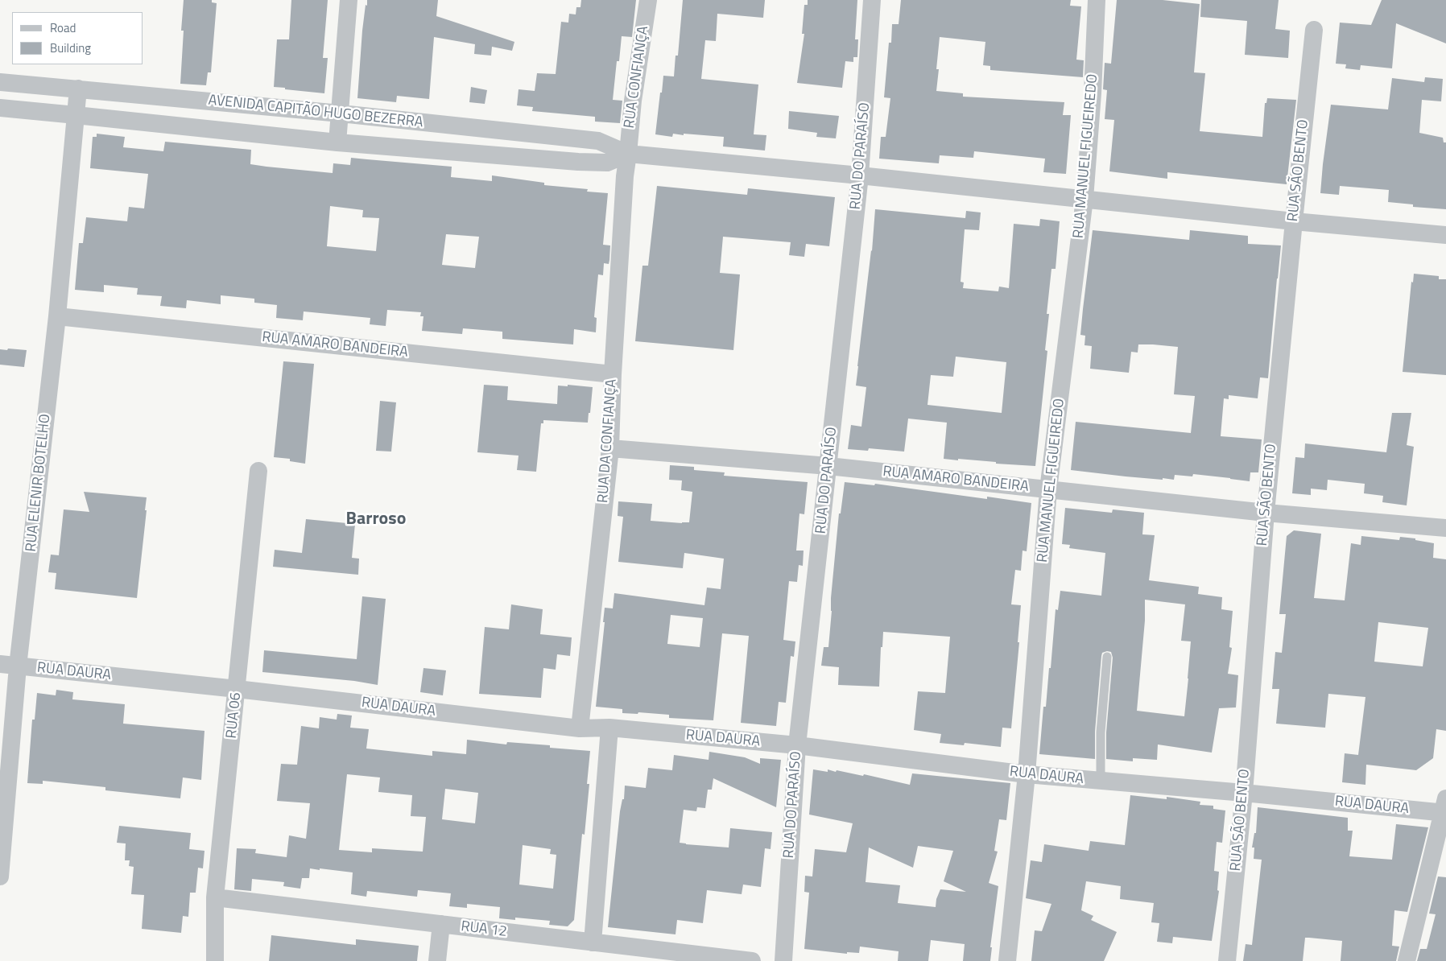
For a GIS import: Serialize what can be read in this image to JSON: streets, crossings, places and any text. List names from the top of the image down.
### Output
{
  "streets": {
    "street": [
      "RUA CONFIANÇA",
      "AVENIDA CAPITÃO HUGO BEZERRA",
      "RUA DO PARAÍSO",
      "RUA MANUEL FIGUEIREDO",
      "RUA SÃO BENTO",
      "RUA AMARO BANDEIRA",
      "RUA DA CONFIANÇA",
      "RUA ELENIR BOTELHO",
      "RUA DAURA",
      "RUA 06",
      "RUA 12"
    ]
  },
  "crossings": [
    ["RUA CONFIANÇA", "AVENIDA CAPITÃO HUGO BEZERRA"],
    ["RUA CONFIANÇA", "RUA DA CONFIANÇA"],
    ["AVENIDA CAPITÃO HUGO BEZERRA", "RUA DO PARAÍSO"],
    ["AVENIDA CAPITÃO HUGO BEZERRA", "RUA MANUEL FIGUEIREDO"],
    ["AVENIDA CAPITÃO HUGO BEZERRA", "RUA SÃO BENTO"],
    ["AVENIDA CAPITÃO HUGO BEZERRA", "RUA DA CONFIANÇA"],
    ["AVENIDA CAPITÃO HUGO BEZERRA", "RUA ELENIR BOTELHO"],
    ["RUA DO PARAÍSO", "RUA AMARO BANDEIRA"],
    ["RUA DO PARAÍSO", "RUA DAURA"],
    ["RUA MANUEL FIGUEIREDO", "RUA AMARO BANDEIRA"],
    ["RUA MANUEL FIGUEIREDO", "RUA DAURA"],
    ["RUA SÃO BENTO", "RUA AMARO BANDEIRA"],
    ["RUA SÃO BENTO", "RUA DAURA"],
    ["RUA AMARO BANDEIRA", "RUA DA CONFIANÇA"],
    ["RUA AMARO BANDEIRA", "RUA ELENIR BOTELHO"],
    ["RUA DA CONFIANÇA", "RUA DAURA"],
    ["RUA ELENIR BOTELHO", "RUA DAURA"],
    ["RUA DAURA", "RUA 06"],
    ["RUA 06", "RUA 12"]
  ],
  "districts": ["Barroso"],
  "legend": ["Road", "Building"]
}
